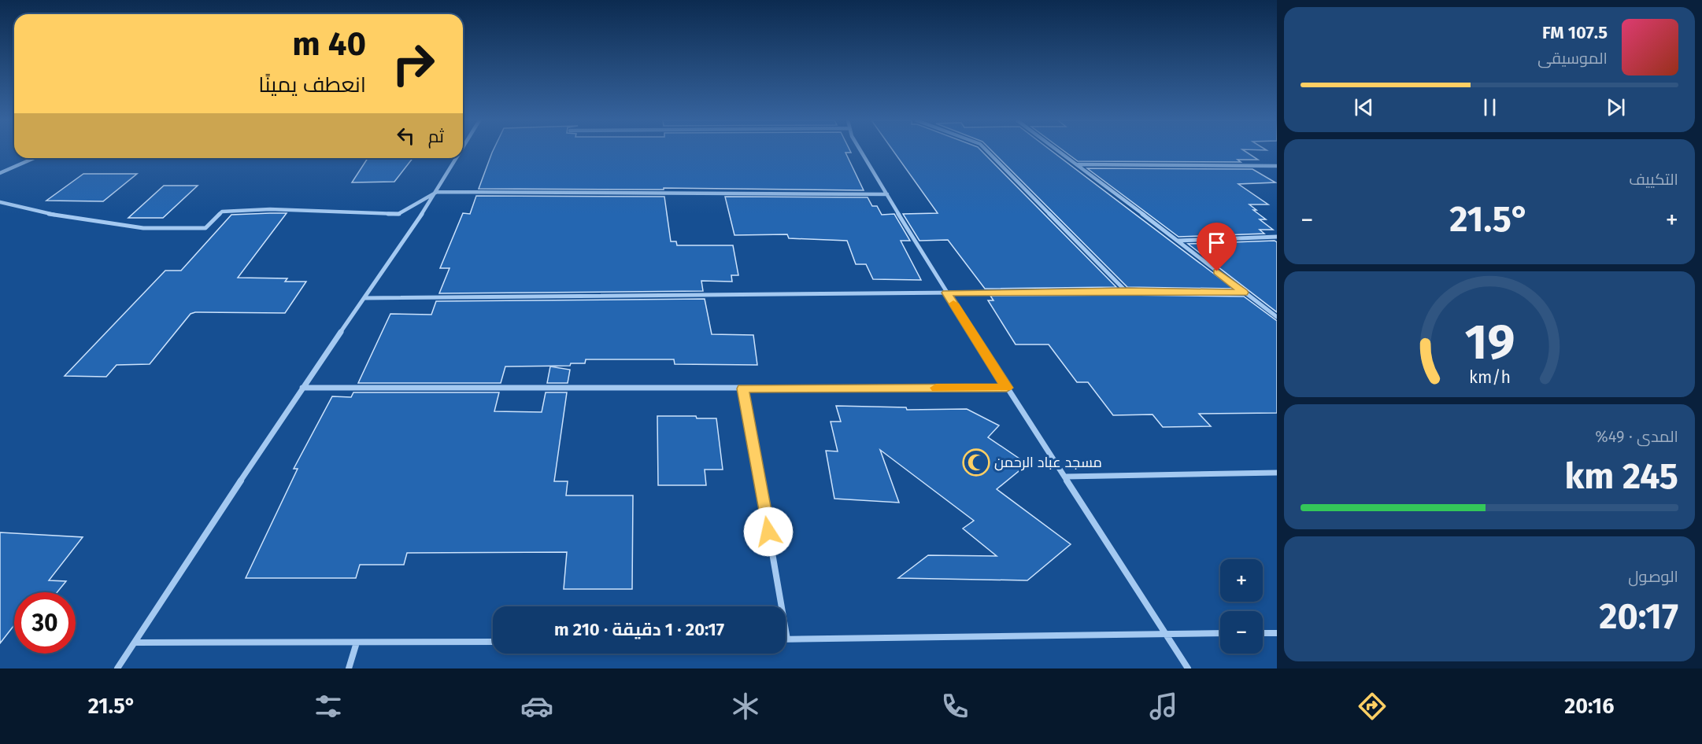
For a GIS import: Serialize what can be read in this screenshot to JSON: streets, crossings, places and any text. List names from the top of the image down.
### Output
{
  "places": {
    "mosque": ["مسجد عباد الرحمن"]
  },
  "page": {
    "turn": ["40 m", "انعطف يمينًا"],
    "song": ["107.5 FM", "الموسيقى"],
    "then": "ثم",
    "tile": [
      "التكييف",
      ["المدى · 49%", "245 km"],
      ["الوصول", "20:17"]
    ],
    "heat": ["−", "21.5°", "+"],
    "map_buttons": ["+", "−"],
    "limit": "30",
    "trip": "20:17 · 1 دقيقة · 210 m",
    "tabs": ["20:16", "21.5°"],
    "gauge": ["19", "km/h"]
  }
}
